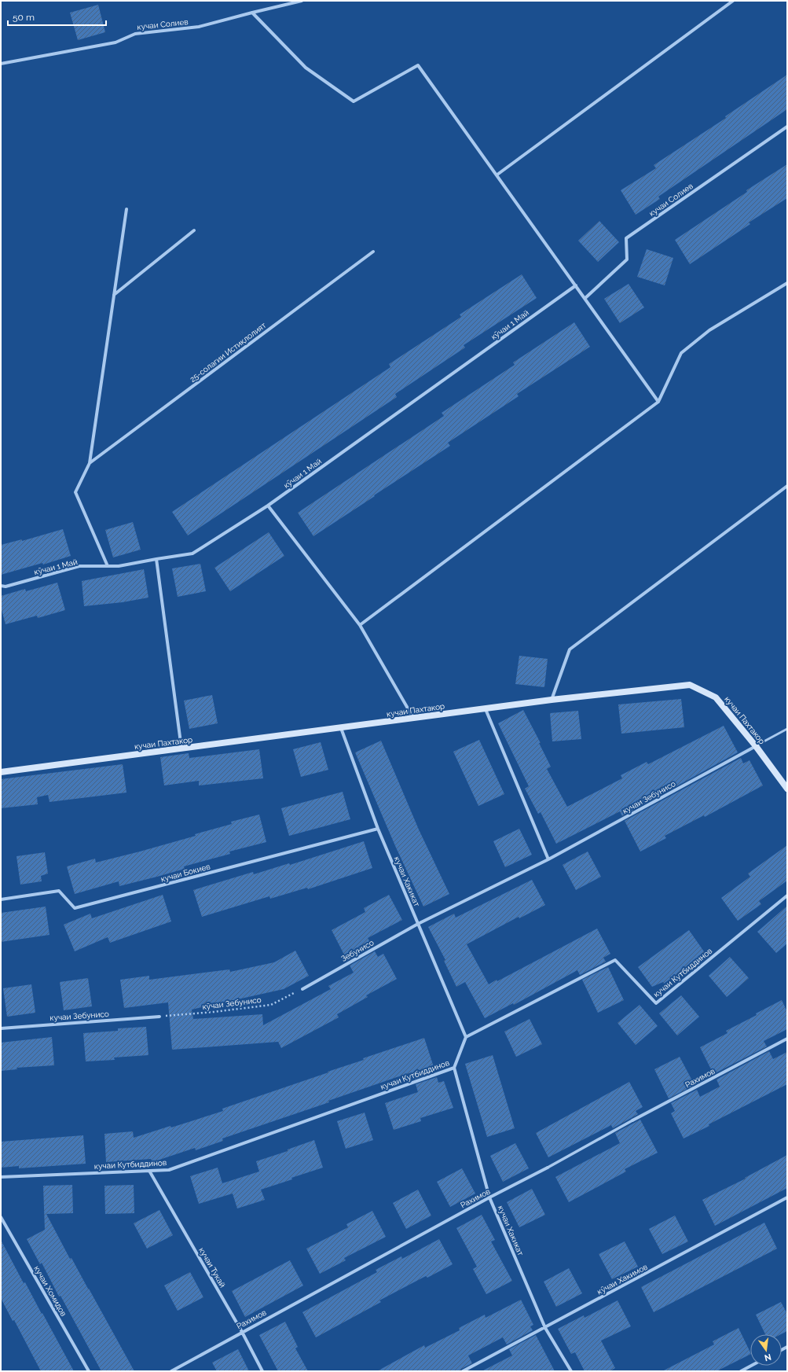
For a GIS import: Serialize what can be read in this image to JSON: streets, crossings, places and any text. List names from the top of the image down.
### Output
{
  "streets": {
    "main road": ["кучаи Пахтакор"],
    "street": [
      "кучаи Солиев",
      "кӯчаи 1 Май",
      "25-солагии Истиқлолият",
      "кучаи Зебунисо",
      "кучаи Бокиев",
      "кучаи Хакикат",
      "Зебунисо",
      "кучаи Кутбиддинов",
      "Рахимов",
      "кучаи Тукай",
      "кӯчаи Хакимов",
      "кучаи Хомидов"
    ],
    "path": ["кӯчаи Зебунисо"]
  },
  "crossings": [
    ["кӯчаи 1 Май", "25-солагии Истиқлолият"],
    ["кучаи Пахтакор", "кучаи Зебунисо"],
    ["кучаи Пахтакор", "кучаи Хакикат"],
    ["кучаи Зебунисо", "кучаи Хакикат"],
    ["кучаи Зебунисо", "Зебунисо"],
    ["кучаи Зебунисо", "кӯчаи Зебунисо"],
    ["кучаи Бокиев", "кучаи Хакикат"],
    ["кучаи Хакикат", "Зебунисо"],
    ["кучаи Хакикат", "кучаи Кутбиддинов"],
    ["кучаи Хакикат", "Рахимов"],
    ["кучаи Хакикат", "кӯчаи Хакимов"],
    ["Зебунисо", "кӯчаи Зебунисо"],
    ["кучаи Кутбиддинов", "кучаи Тукай"],
    ["Рахимов", "кучаи Тукай"]
  ],
  "scale_bar": "50 m",
  "north": "bottom"
}
